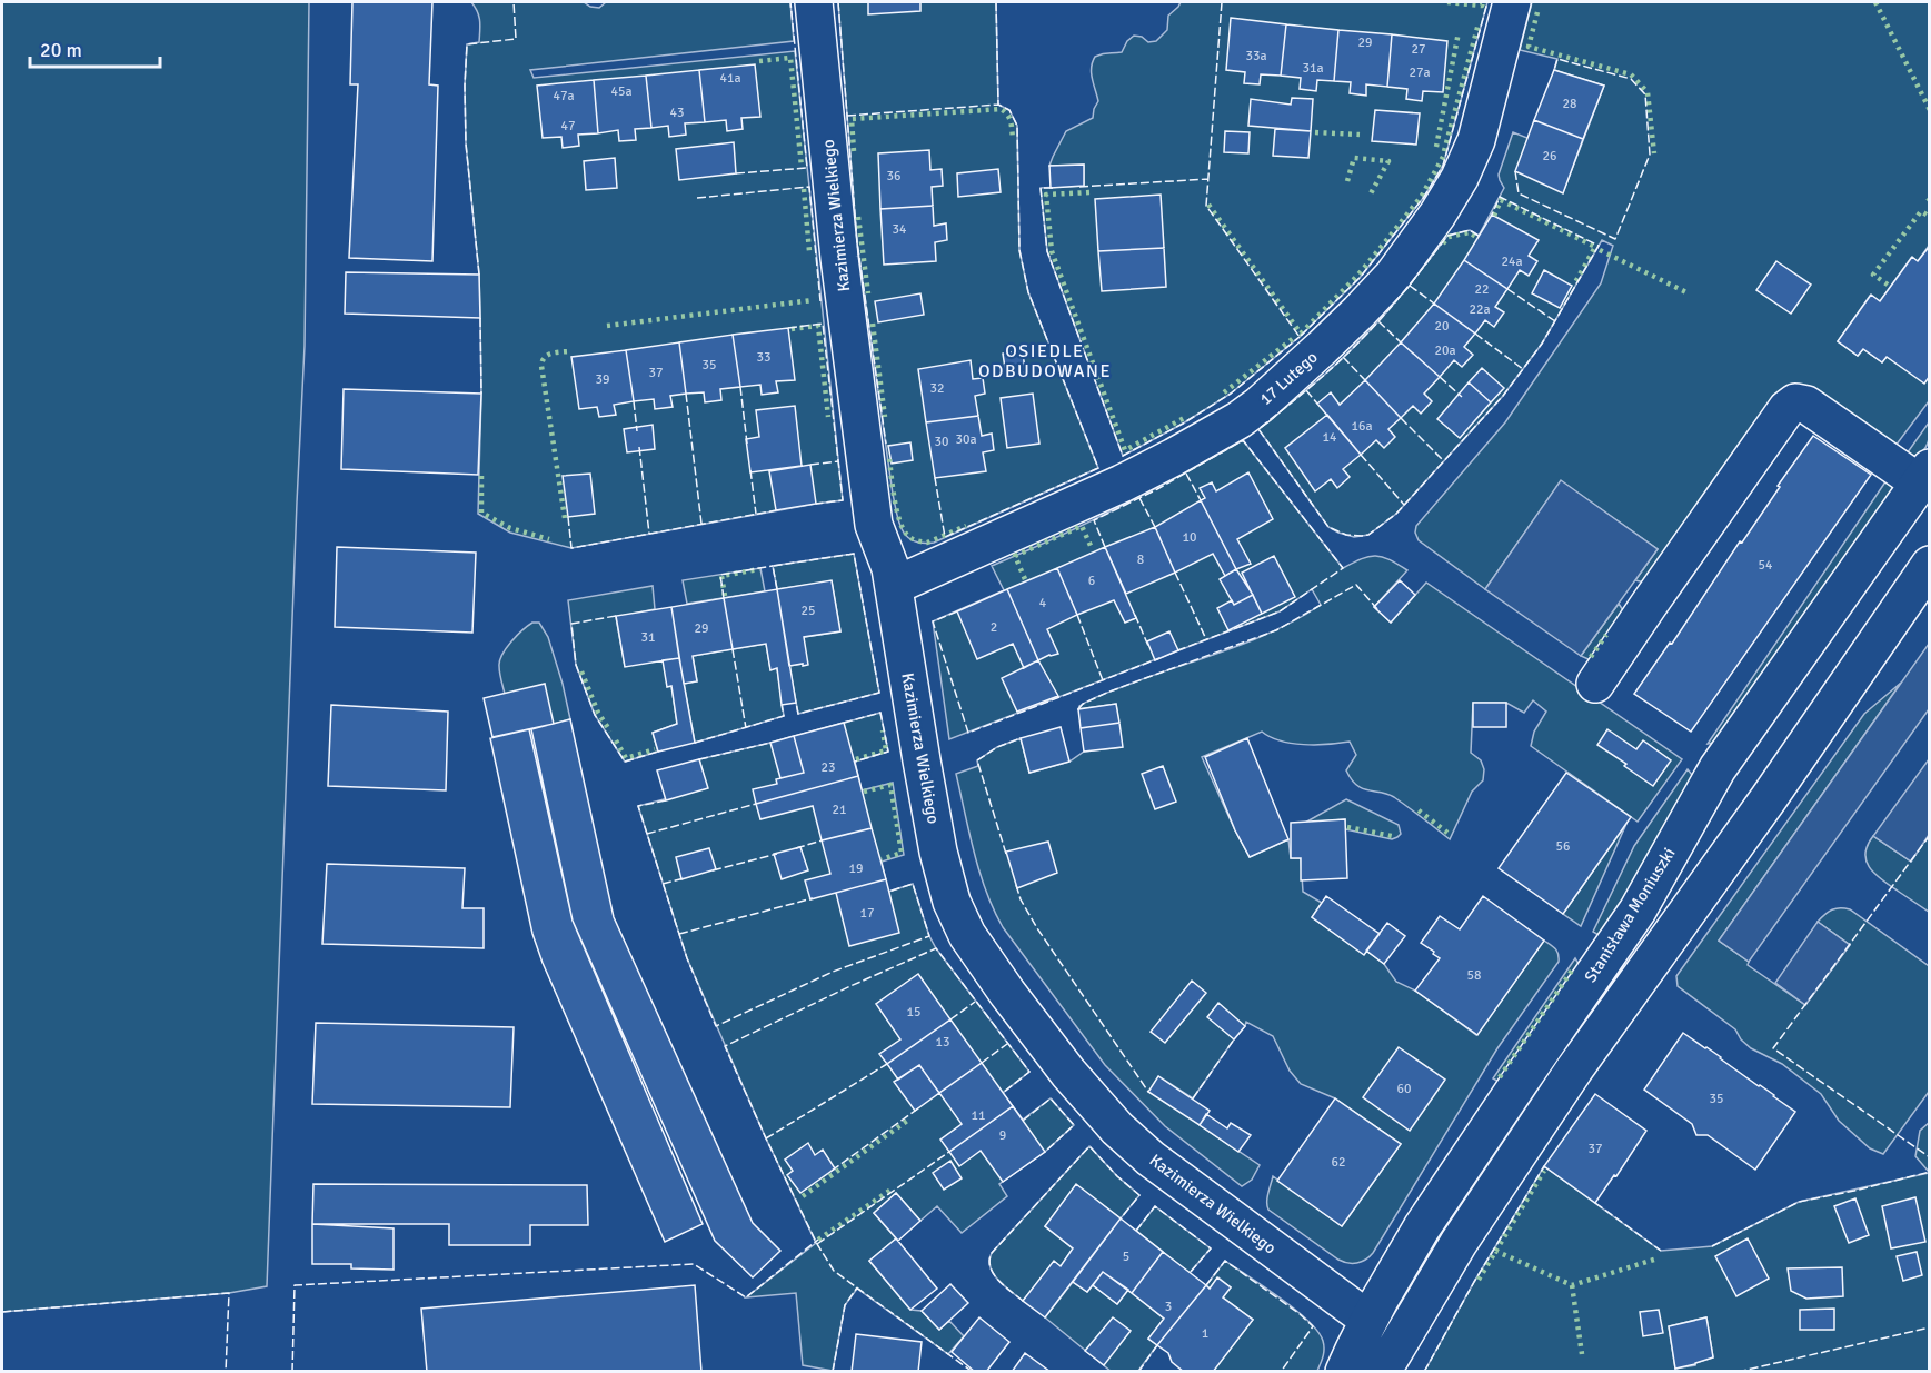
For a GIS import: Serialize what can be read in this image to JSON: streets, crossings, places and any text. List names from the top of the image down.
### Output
{
  "streets": {
    "street": ["Kazimierza Wielkiego", "17 Lutego", "Stanisława Moniuszki"]
  },
  "crossings": [
    ["Kazimierza Wielkiego", "17 Lutego"],
    ["Kazimierza Wielkiego", "Stanisława Moniuszki"]
  ],
  "districts": ["OSIEDLE ODBUDOWANE"],
  "house_numbers": [
    "29",
    "27",
    "33a",
    "31a",
    "27a",
    "41a",
    "45a",
    "47a",
    "28",
    "43",
    "47",
    "26",
    "36",
    "34",
    "24a",
    "22",
    "22a",
    "20",
    "20a",
    "33",
    "35",
    "37",
    "39",
    "32",
    "16a",
    "14",
    "30a",
    "30",
    "10",
    "8",
    "54",
    "6",
    "4",
    "25",
    "2",
    "29",
    "31",
    "23",
    "21",
    "56",
    "19",
    "17",
    "58",
    "15",
    "13",
    "60",
    "35",
    "11",
    "9",
    "37",
    "62",
    "5",
    "3",
    "1"
  ],
  "scale_bar": "20 m"
}
